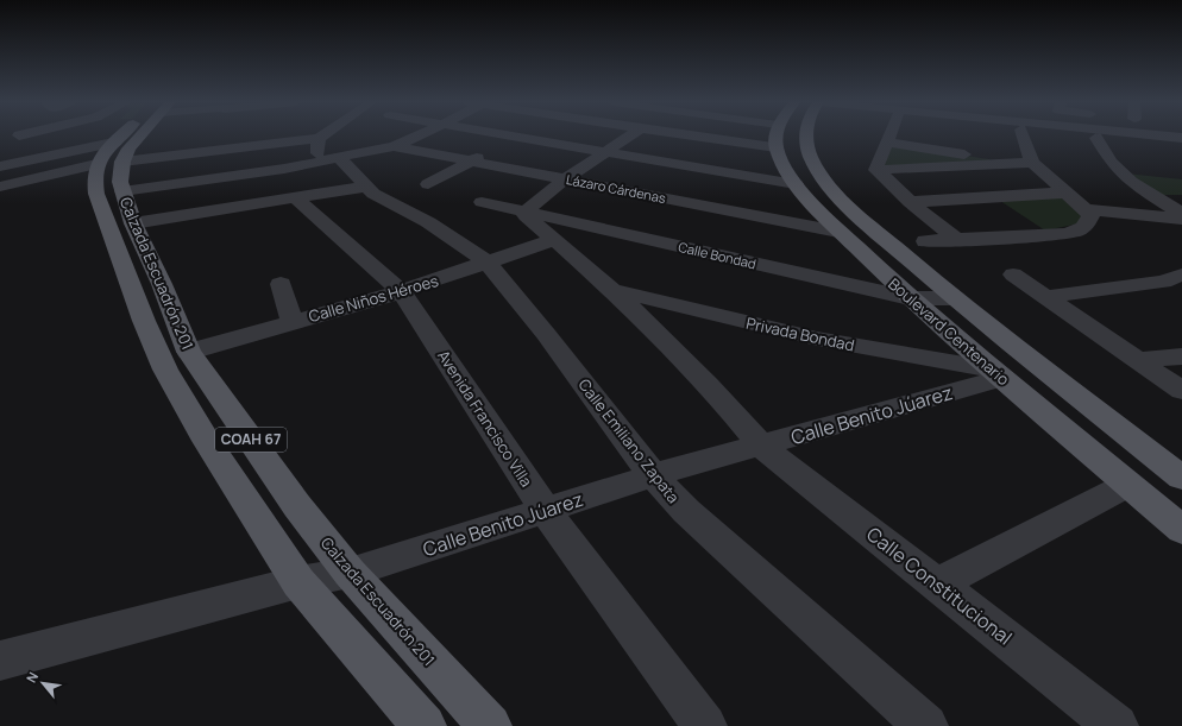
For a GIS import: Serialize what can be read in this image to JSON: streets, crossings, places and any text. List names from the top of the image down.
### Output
{
  "streets": {
    "main road": ["Calzada Escuadrón 201", "Boulevard Centenario", "COAH 67"],
    "street": [
      "Lázaro Cárdenas",
      "Calle Bondad",
      "Calle Niños Héroes",
      "Privada Bondad",
      "Calle Benito Júarez",
      "Avenida Francisco Villa",
      "Calle Emiliano Zapata",
      "Calle Constitucional"
    ]
  },
  "crossings": [
    ["Lázaro Cárdenas", "Boulevard Centenario"],
    ["Calle Bondad", "Boulevard Centenario"],
    ["Calle Bondad", "Calle Constitucional"],
    ["Calzada Escuadrón 201", "Calle Niños Héroes"],
    ["Calzada Escuadrón 201", "Calle Benito Júarez"],
    ["Calle Niños Héroes", "Avenida Francisco Villa"],
    ["Calle Niños Héroes", "Calle Emiliano Zapata"],
    ["Calle Niños Héroes", "Calle Constitucional"],
    ["Boulevard Centenario", "Privada Bondad"],
    ["Boulevard Centenario", "Calle Benito Júarez"],
    ["Privada Bondad", "Calle Benito Júarez"],
    ["Privada Bondad", "Calle Constitucional"],
    ["Calle Benito Júarez", "Avenida Francisco Villa"],
    ["Calle Benito Júarez", "Calle Emiliano Zapata"],
    ["Calle Benito Júarez", "Calle Constitucional"]
  ],
  "north": "top left"
}
